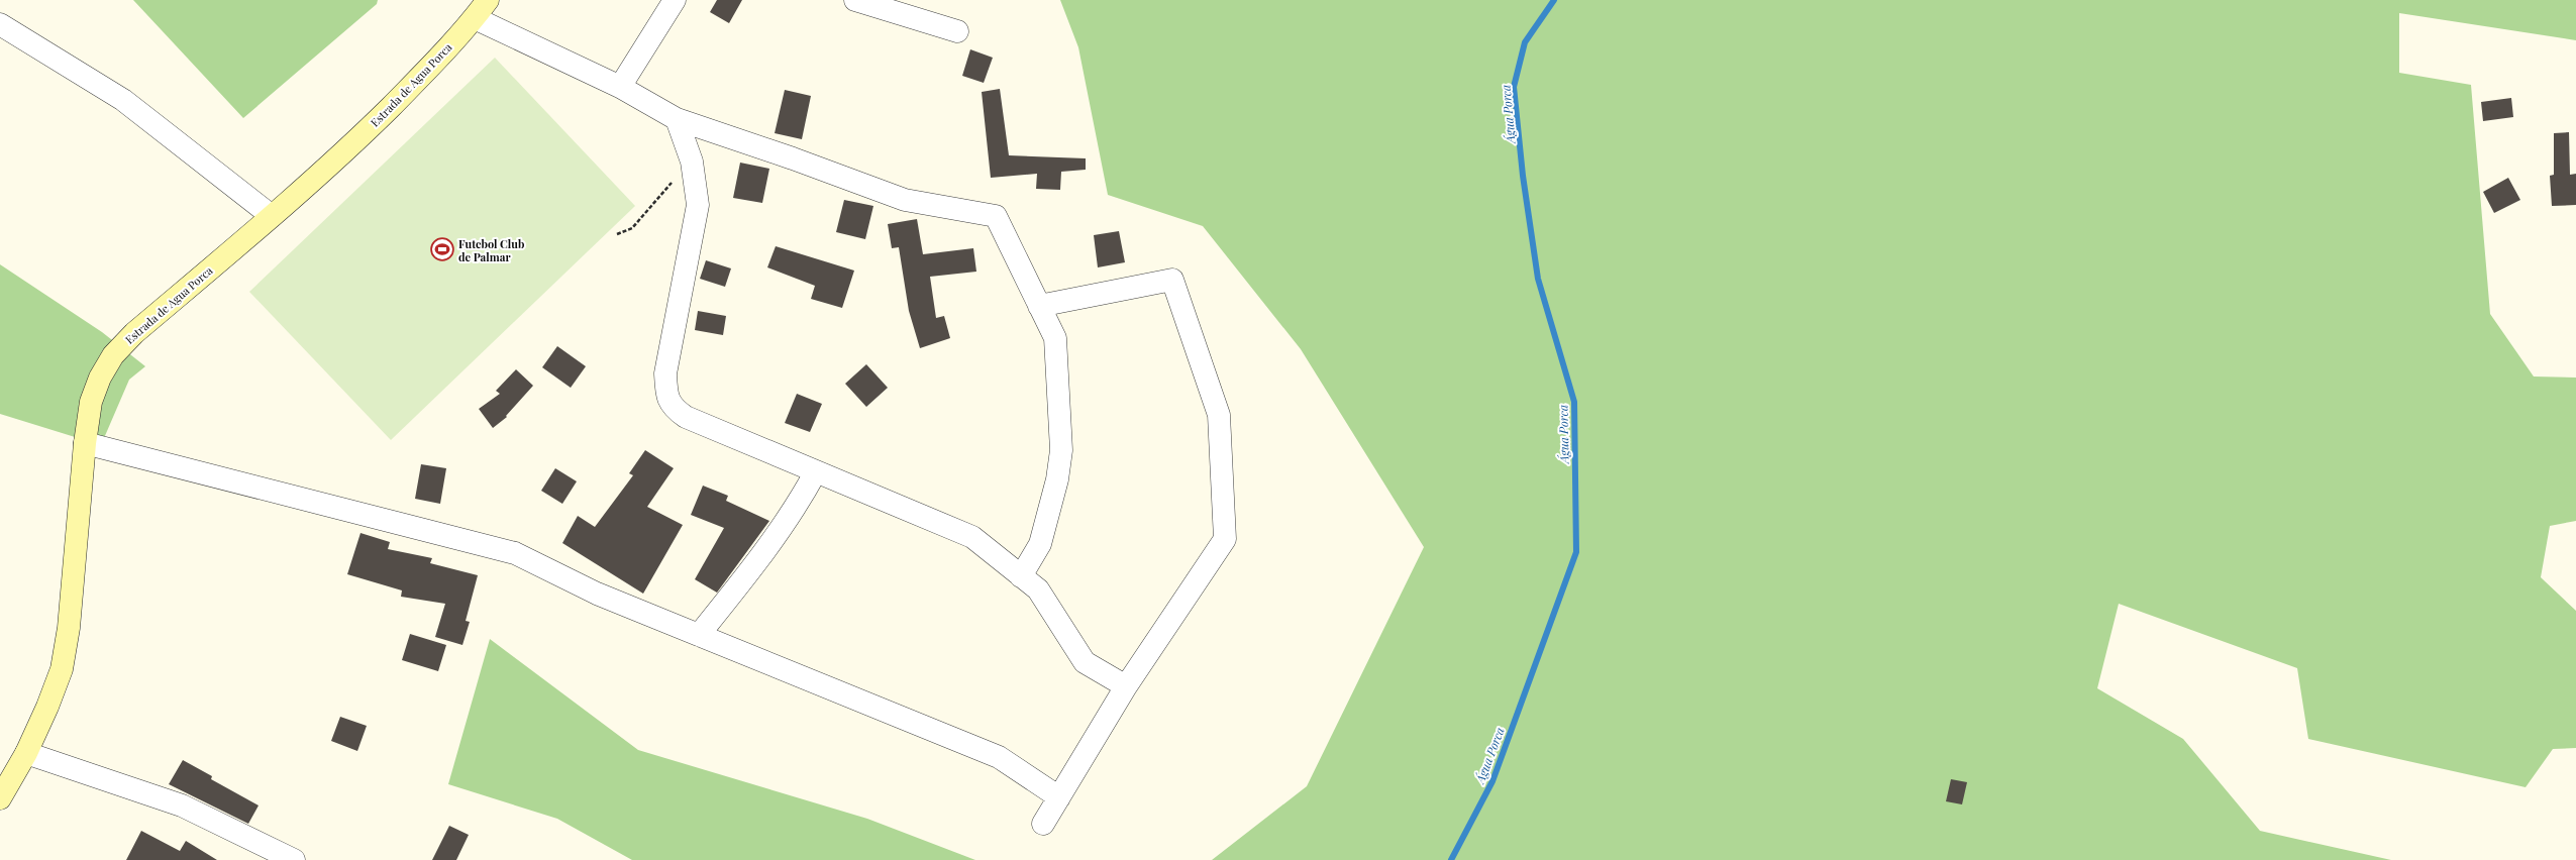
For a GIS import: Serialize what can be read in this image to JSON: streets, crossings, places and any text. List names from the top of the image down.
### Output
{
  "streets": {
    "main road": ["Estrada de Agua Porca"]
  },
  "water": ["Água Porca"],
  "places": {
    "sports": ["Futebol Club de Palmar"]
  }
}
